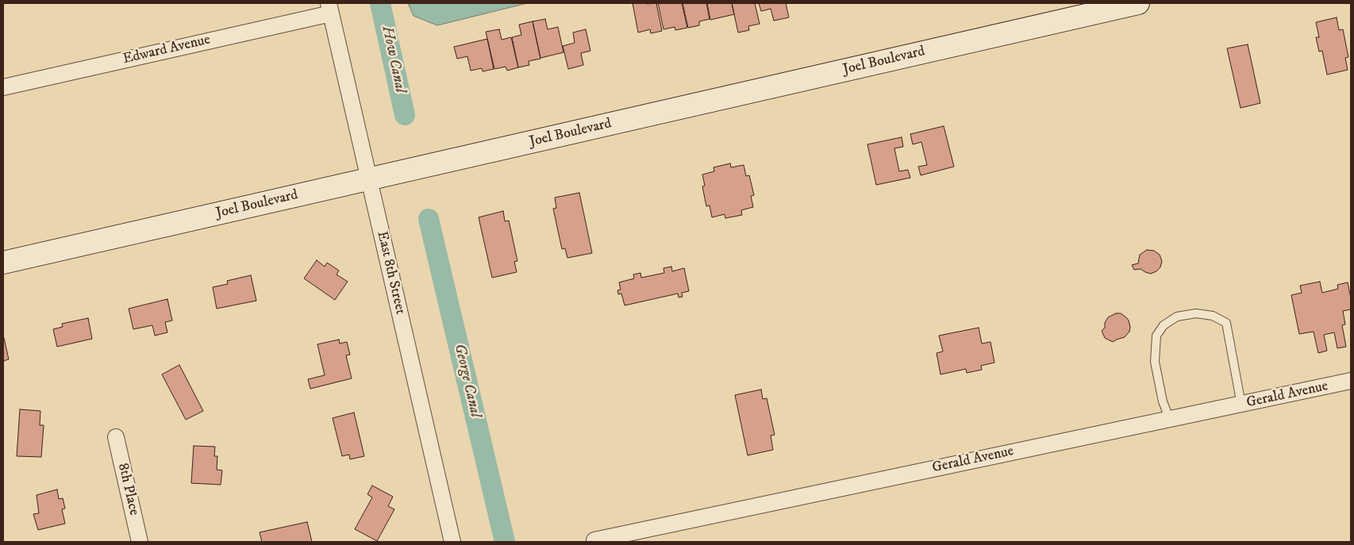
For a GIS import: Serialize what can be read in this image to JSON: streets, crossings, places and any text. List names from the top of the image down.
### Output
{
  "streets": {
    "main road": ["Joel Boulevard"],
    "street": [
      "Edward Avenue",
      "East 8th Street",
      "Gerald Avenue",
      "8th Place"
    ]
  },
  "crossings": [
    ["Edward Avenue", "East 8th Street"],
    ["Joel Boulevard", "East 8th Street"]
  ],
  "water": ["How Canal", "George Canal"]
}
